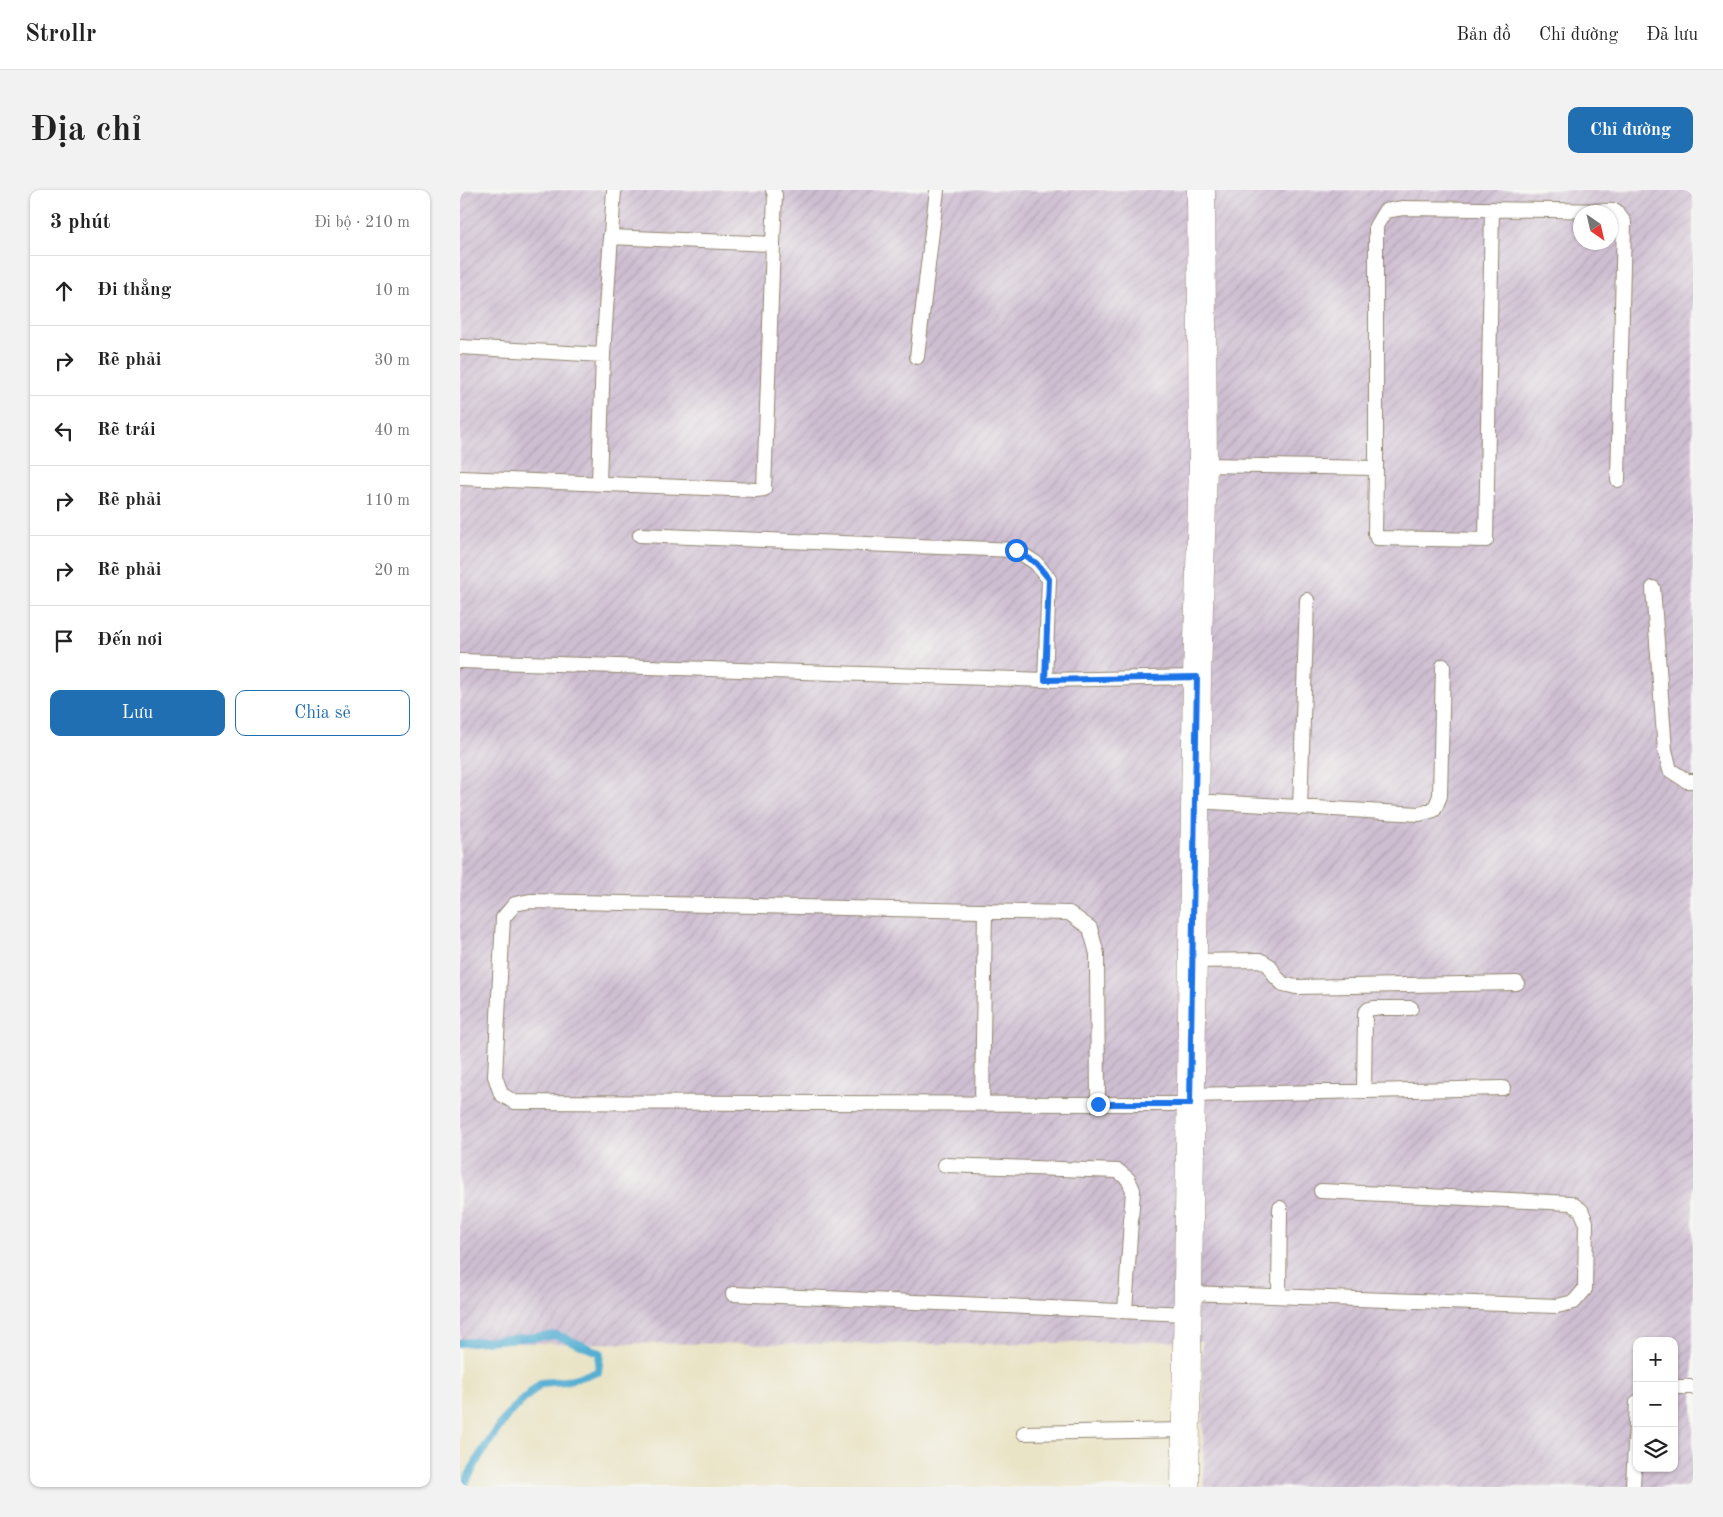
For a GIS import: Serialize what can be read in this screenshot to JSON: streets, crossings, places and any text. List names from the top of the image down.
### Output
{
  "north": "bottom right",
  "page": {
    "header": "Strollr",
    "nav": ["Bản đồ", "Chỉ đường", "Đã lưu"],
    "buttons": [
      "Chỉ đường",
      ["Lưu", "Chia sẻ"]
    ],
    "title": "Địa chỉ",
    "heading": ["3 phút", "Đi bộ · 210 m"],
    "list": [
      ["Đi thẳng", "10 m"],
      ["Rẽ phải", "30 m"],
      ["Rẽ trái", "40 m"],
      ["Rẽ phải", "110 m"],
      ["Rẽ phải", "20 m"],
      "Đến nơi"
    ],
    "map_buttons": ["+", "−"]
  }
}
